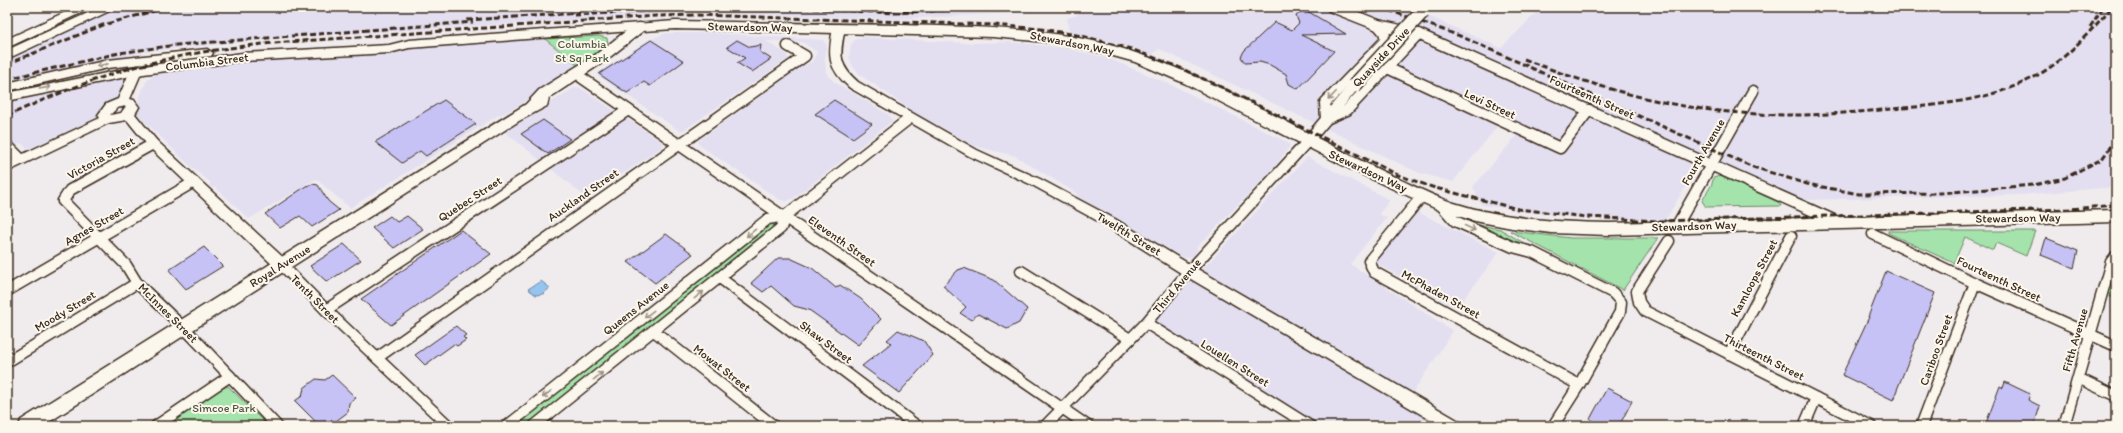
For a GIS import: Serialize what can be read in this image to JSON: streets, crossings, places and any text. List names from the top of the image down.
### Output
{
  "streets": {
    "main road": ["Stewardson Way", "Columbia Street", "Royal Avenue"],
    "street": [
      "Quayside Drive",
      "Fourteenth Street",
      "Levi Street",
      "Fourth Avenue",
      "Victoria Street",
      "Auckland Street",
      "Quebec Street",
      "Agnes Street",
      "Twelfth Street",
      "Eleventh Street",
      "Kamloops Street",
      "Third Avenue",
      "McPhaden Street",
      "Tenth Street",
      "Queens Avenue",
      "Moody Street",
      "McInnes Street",
      "Fifth Avenue",
      "Shaw Street",
      "Cariboo Street",
      "Thirteenth Street",
      "Louellen Street",
      "Mowat Street"
    ]
  },
  "crossings": [
    ["Stewardson Way", "Quayside Drive"],
    ["Stewardson Way", "Columbia Street"],
    ["Stewardson Way", "Fourteenth Street"],
    ["Stewardson Way", "Fourth Avenue"],
    ["Stewardson Way", "Twelfth Street"],
    ["Stewardson Way", "Royal Avenue"],
    ["Stewardson Way", "Third Avenue"],
    ["Stewardson Way", "McPhaden Street"],
    ["Quayside Drive", "Third Avenue"],
    ["Columbia Street", "Royal Avenue"],
    ["Fourteenth Street", "Levi Street"],
    ["Fourteenth Street", "Fourth Avenue"],
    ["Fourteenth Street", "Fifth Avenue"],
    ["Fourteenth Street", "Cariboo Street"],
    ["Fourth Avenue", "Thirteenth Street"],
    ["Victoria Street", "Tenth Street"],
    ["Victoria Street", "McInnes Street"],
    ["Auckland Street", "Eleventh Street"],
    ["Auckland Street", "Tenth Street"],
    ["Quebec Street", "Eleventh Street"],
    ["Quebec Street", "Tenth Street"],
    ["Agnes Street", "Tenth Street"],
    ["Agnes Street", "McInnes Street"],
    ["Twelfth Street", "Third Avenue"],
    ["Twelfth Street", "Queens Avenue"],
    ["Eleventh Street", "Royal Avenue"],
    ["Eleventh Street", "Third Avenue"],
    ["Eleventh Street", "Queens Avenue"],
    ["Royal Avenue", "Tenth Street"],
    ["Royal Avenue", "McInnes Street"],
    ["Kamloops Street", "Thirteenth Street"],
    ["Third Avenue", "Louellen Street"],
    ["Queens Avenue", "Shaw Street"],
    ["Queens Avenue", "Mowat Street"],
    ["Moody Street", "McInnes Street"]
  ],
  "parks": ["Columbia St Sq Park", "Simcoe Park"]
}
